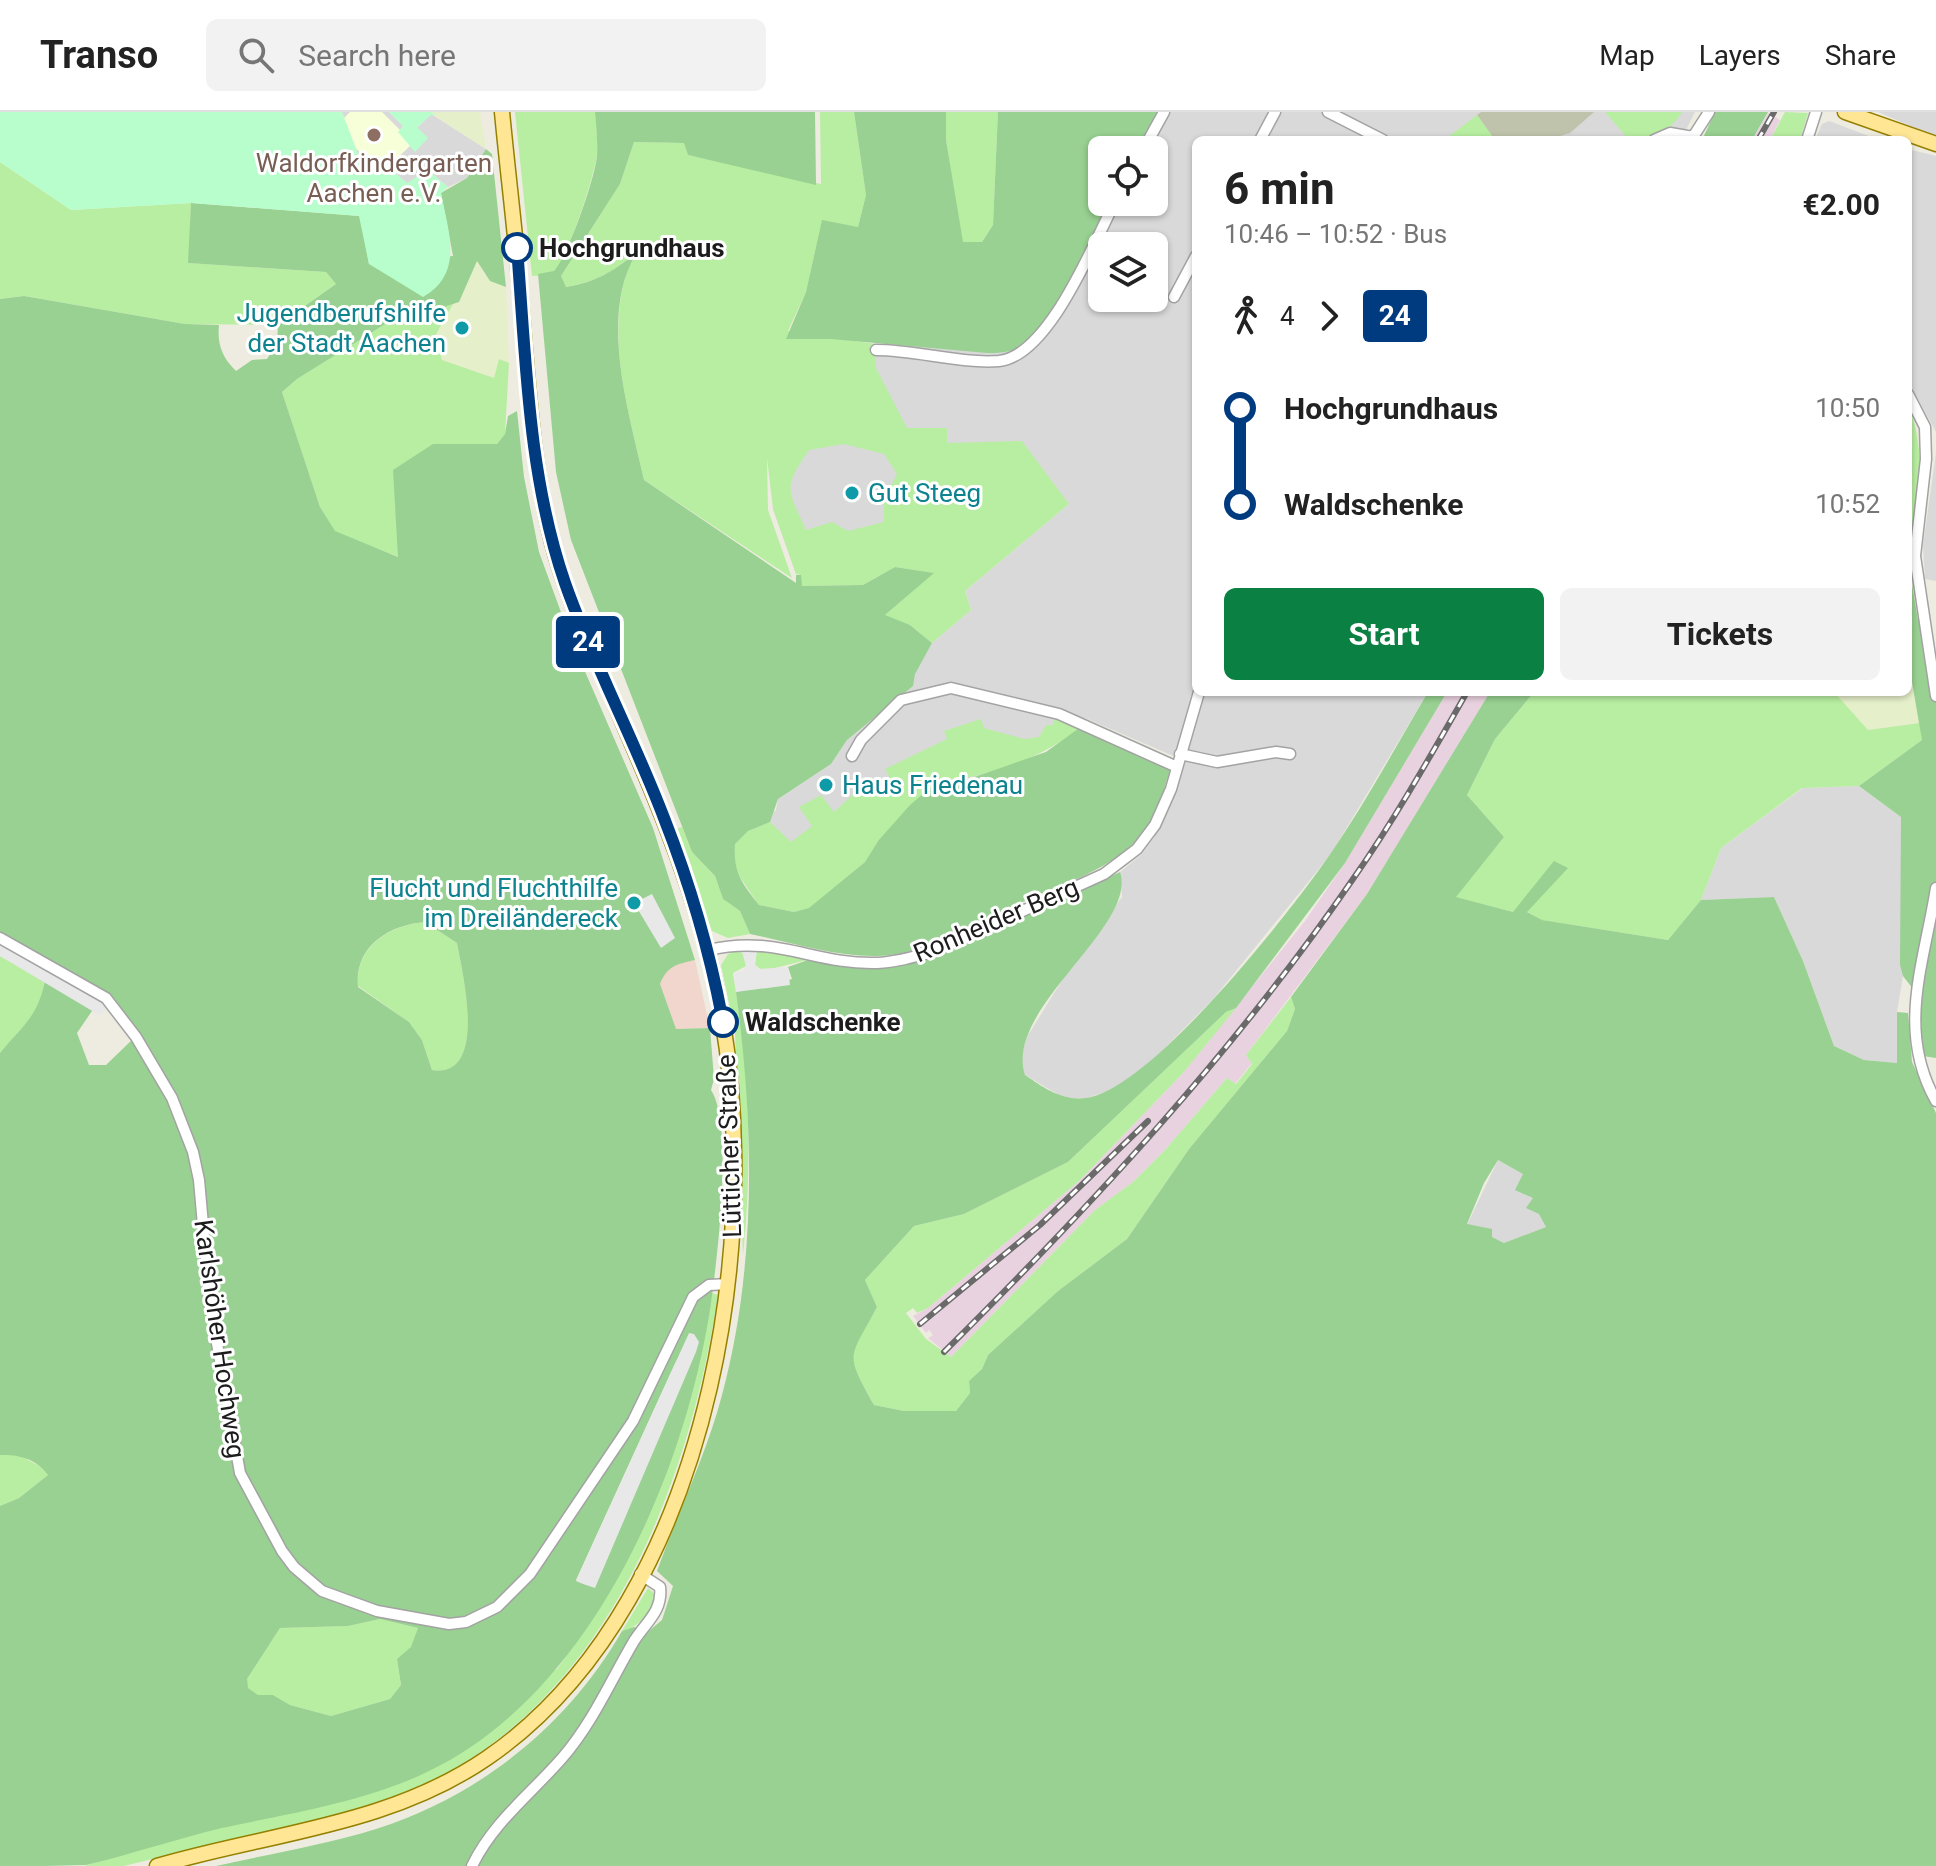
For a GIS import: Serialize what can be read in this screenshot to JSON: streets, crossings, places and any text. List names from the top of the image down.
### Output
{
  "streets": {
    "main road": ["Lütticher Straße"],
    "street": ["Ronheider Berg", "Karlshöher Hochweg"]
  },
  "crossings": [
    ["Ronheider Berg", "Lütticher Straße"],
    ["Lütticher Straße", "Karlshöher Hochweg"]
  ],
  "places": [
    "Waldorfkindergarten Aachen e.V.",
    "Hochgrundhaus",
    "Jugendberufshilfe der Stadt Aachen",
    "Gut Steeg",
    "Haus Friedenau",
    "Flucht und Fluchthilfe im Dreiländereck",
    "Waldschenke"
  ],
  "lines": ["bus line 24"],
  "page": {
    "header": "Transo",
    "search": "Search here",
    "nav": ["Map", "Layers", "Share"],
    "on_map": "24",
    "heading": ["6 min", "10:46 – 10:52 · Bus", "€2.00"],
    "legs": ["4", "24"],
    "list": [
      {
        "name": "Hochgrundhaus",
        "value": "10:50"
      },
      {
        "name": "Waldschenke",
        "value": "10:52"
      }
    ],
    "buttons": ["Start", "Tickets"]
  }
}
